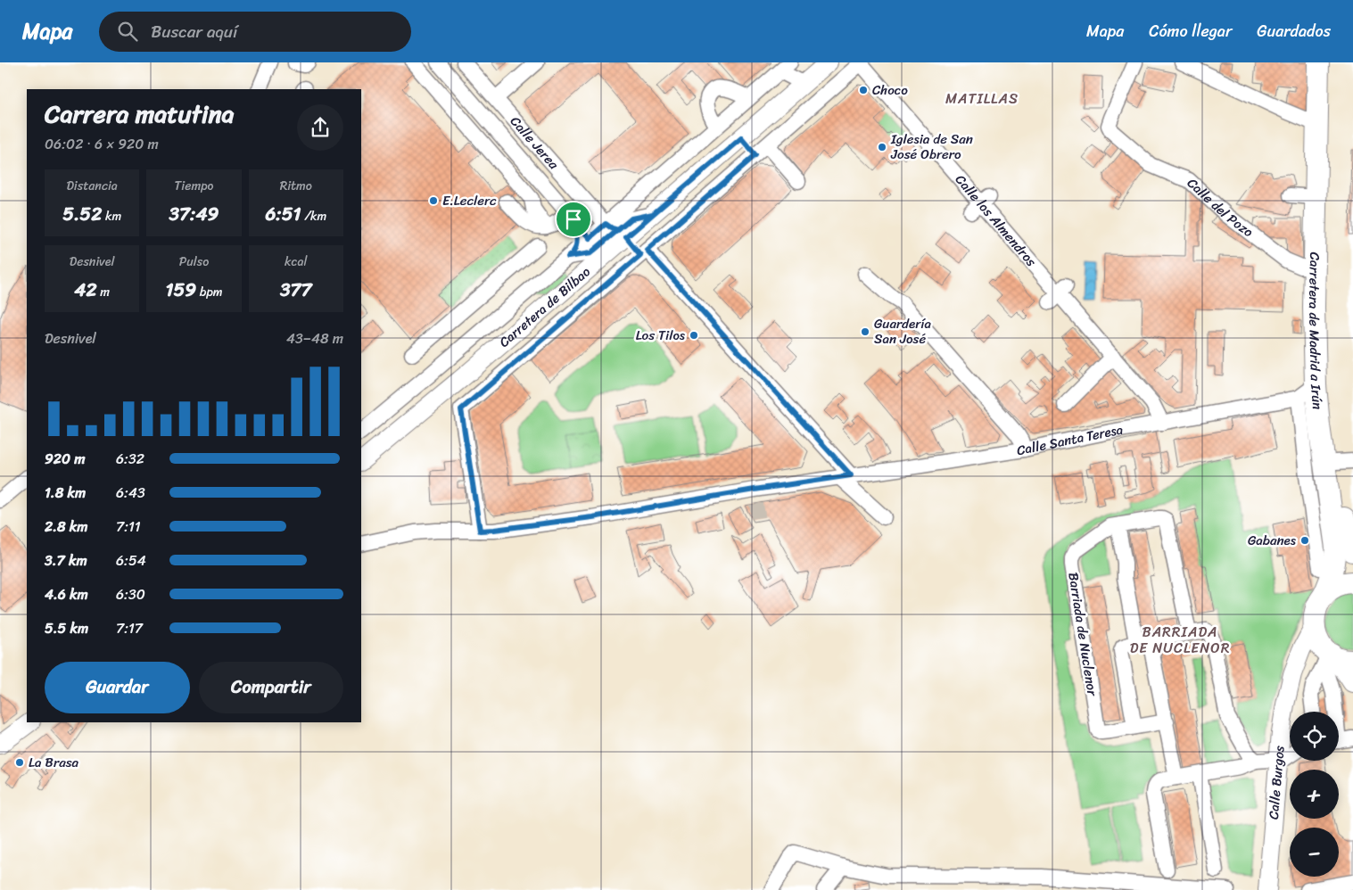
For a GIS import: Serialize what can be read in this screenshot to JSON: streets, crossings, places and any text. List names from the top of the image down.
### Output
{
  "streets": {
    "highway": ["Carretera de Madrid a Irún"],
    "main road": ["Carretera de Bilbao", "Calle Burgos"],
    "street": [
      "Calle Jerea",
      "Calle del Pozo",
      "Calle los Almendros",
      "Calle Santa Teresa",
      "Barriada de Nuclenor"
    ]
  },
  "crossings": [
    ["Calle Jerea", "Carretera de Bilbao"],
    ["Calle Jerea", "Calle Santa Teresa"],
    ["Calle del Pozo", "Carretera de Madrid a Irún"],
    ["Calle los Almendros", "Calle Santa Teresa"],
    ["Carretera de Madrid a Irún", "Calle Santa Teresa"],
    ["Carretera de Madrid a Irún", "Calle Burgos"]
  ],
  "districts": ["MATILLAS", "BARRIADA DE NUCLENOR"],
  "places": [
    "Choco",
    "Iglesia de San José Obrero",
    "E.Leclerc",
    "Guardería San José",
    "Los Tilos",
    "Gabanes",
    "La Brasa"
  ],
  "page": {
    "header": "Mapa",
    "search": "Buscar aquí",
    "nav": ["Mapa", "Cómo llegar", "Guardados"],
    "heading": ["Carrera matutina", "06:02 · 6 × 920 m"],
    "stats": [
      ["Distancia", "5.52 km"],
      ["Tiempo", "37:49"],
      ["Ritmo", "6:51 /km"],
      ["Desnivel", "42 m"],
      ["Pulso", "159 bpm"],
      ["kcal", "377"]
    ],
    "chart": ["Desnivel", "43–48 m"],
    "list": [
      {
        "name": "920 m",
        "note": "6:32"
      },
      {
        "name": "1.8 km",
        "note": "6:43"
      },
      {
        "name": "2.8 km",
        "note": "7:11"
      },
      {
        "name": "3.7 km",
        "note": "6:54"
      },
      {
        "name": "4.6 km",
        "note": "6:30"
      },
      {
        "name": "5.5 km",
        "note": "7:17"
      }
    ],
    "buttons": ["Guardar", "Compartir"],
    "map_buttons": ["+", "−"]
  }
}
